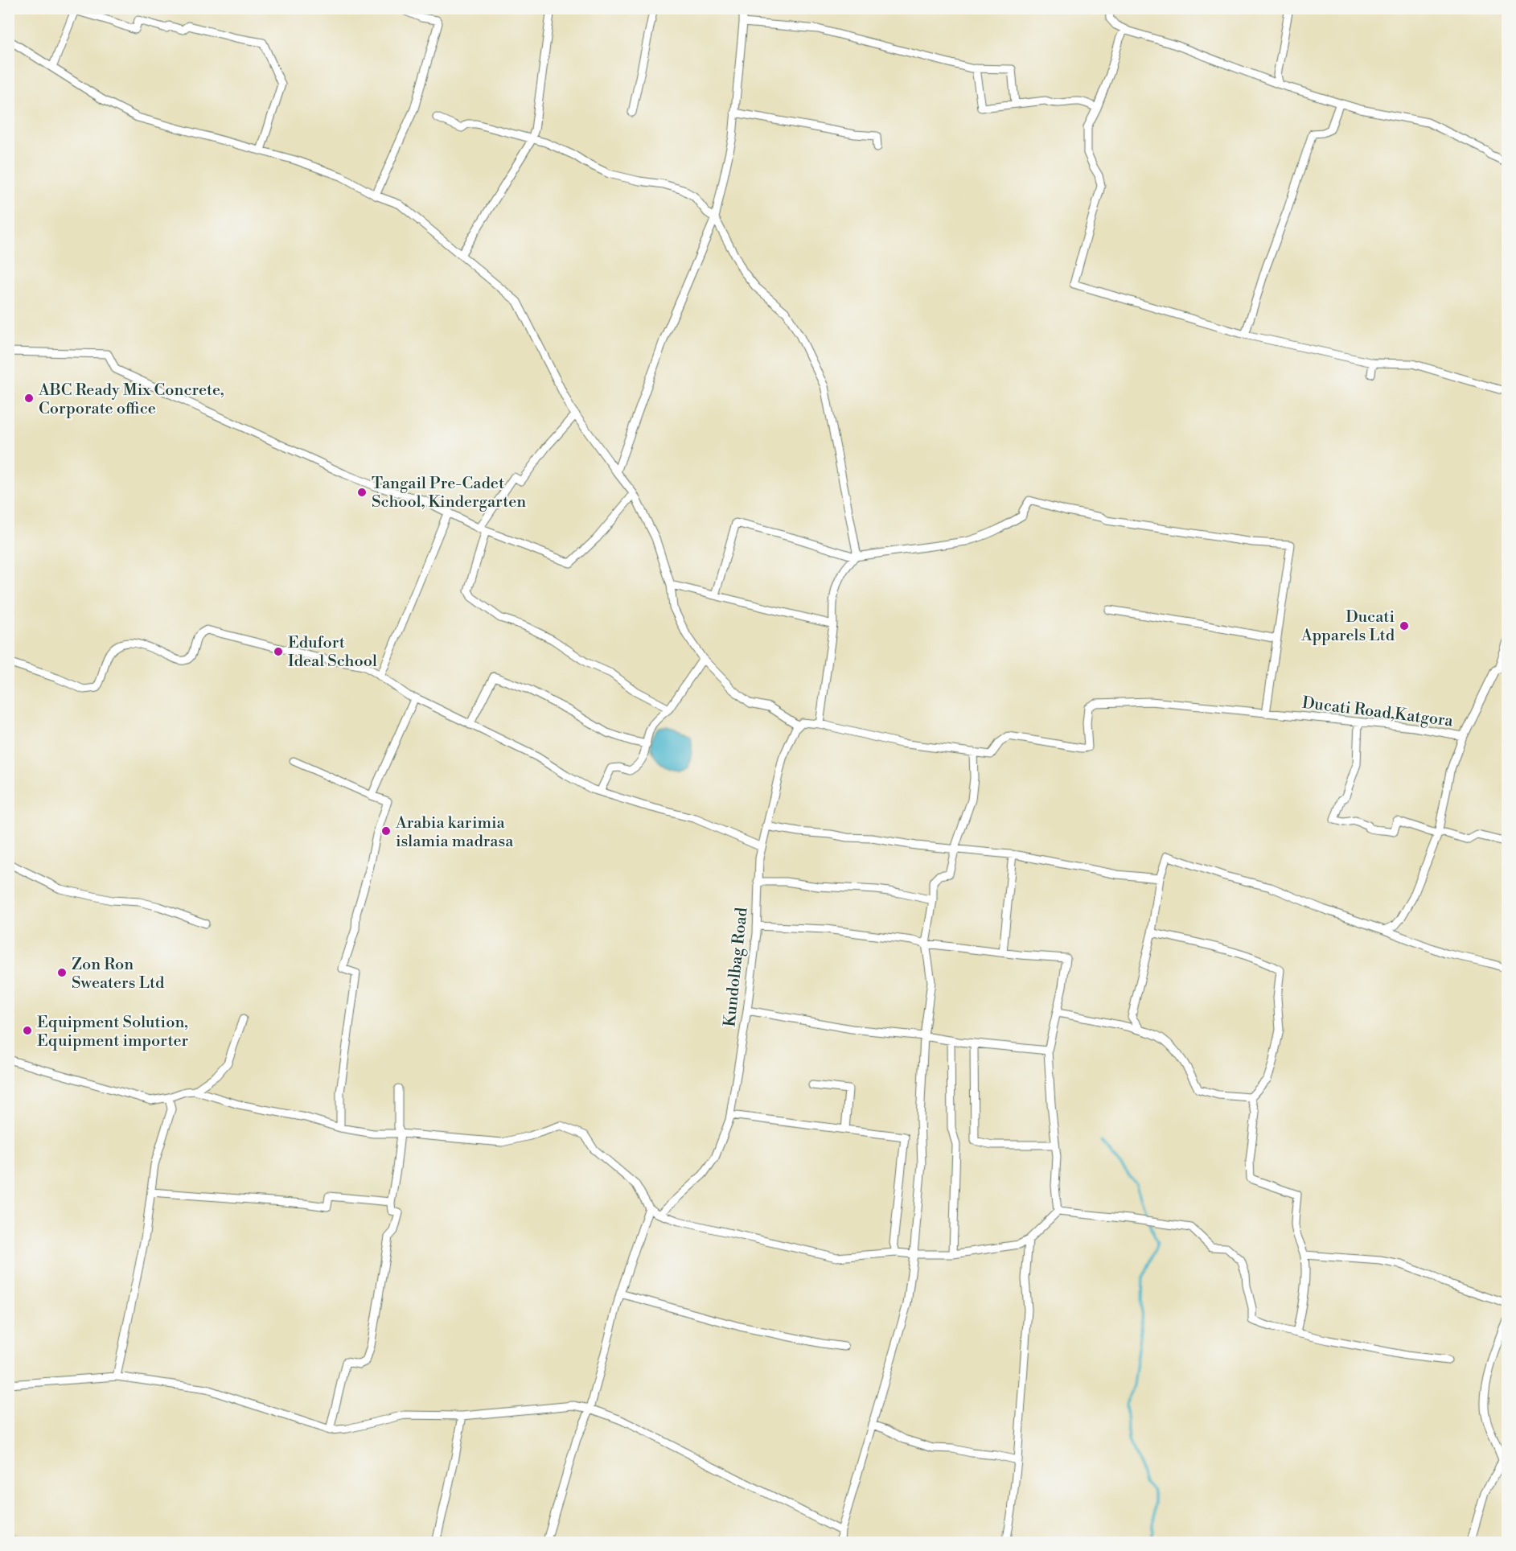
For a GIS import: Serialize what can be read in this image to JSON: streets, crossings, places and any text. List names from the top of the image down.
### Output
{
  "streets": {
    "street": ["Ducati Road,Katgora", "Kundolbag Road"]
  },
  "places": [
    "ABC Ready Mix Concrete, Corporate office",
    "Tangail Pre-Cadet School, Kindergarten",
    "Ducati Apparels Ltd",
    "Edufort Ideal School",
    "Arabia karimia islamia madrasa",
    "Zon Ron Sweaters Ltd",
    "Equipment Solution, Equipment importer"
  ]
}
